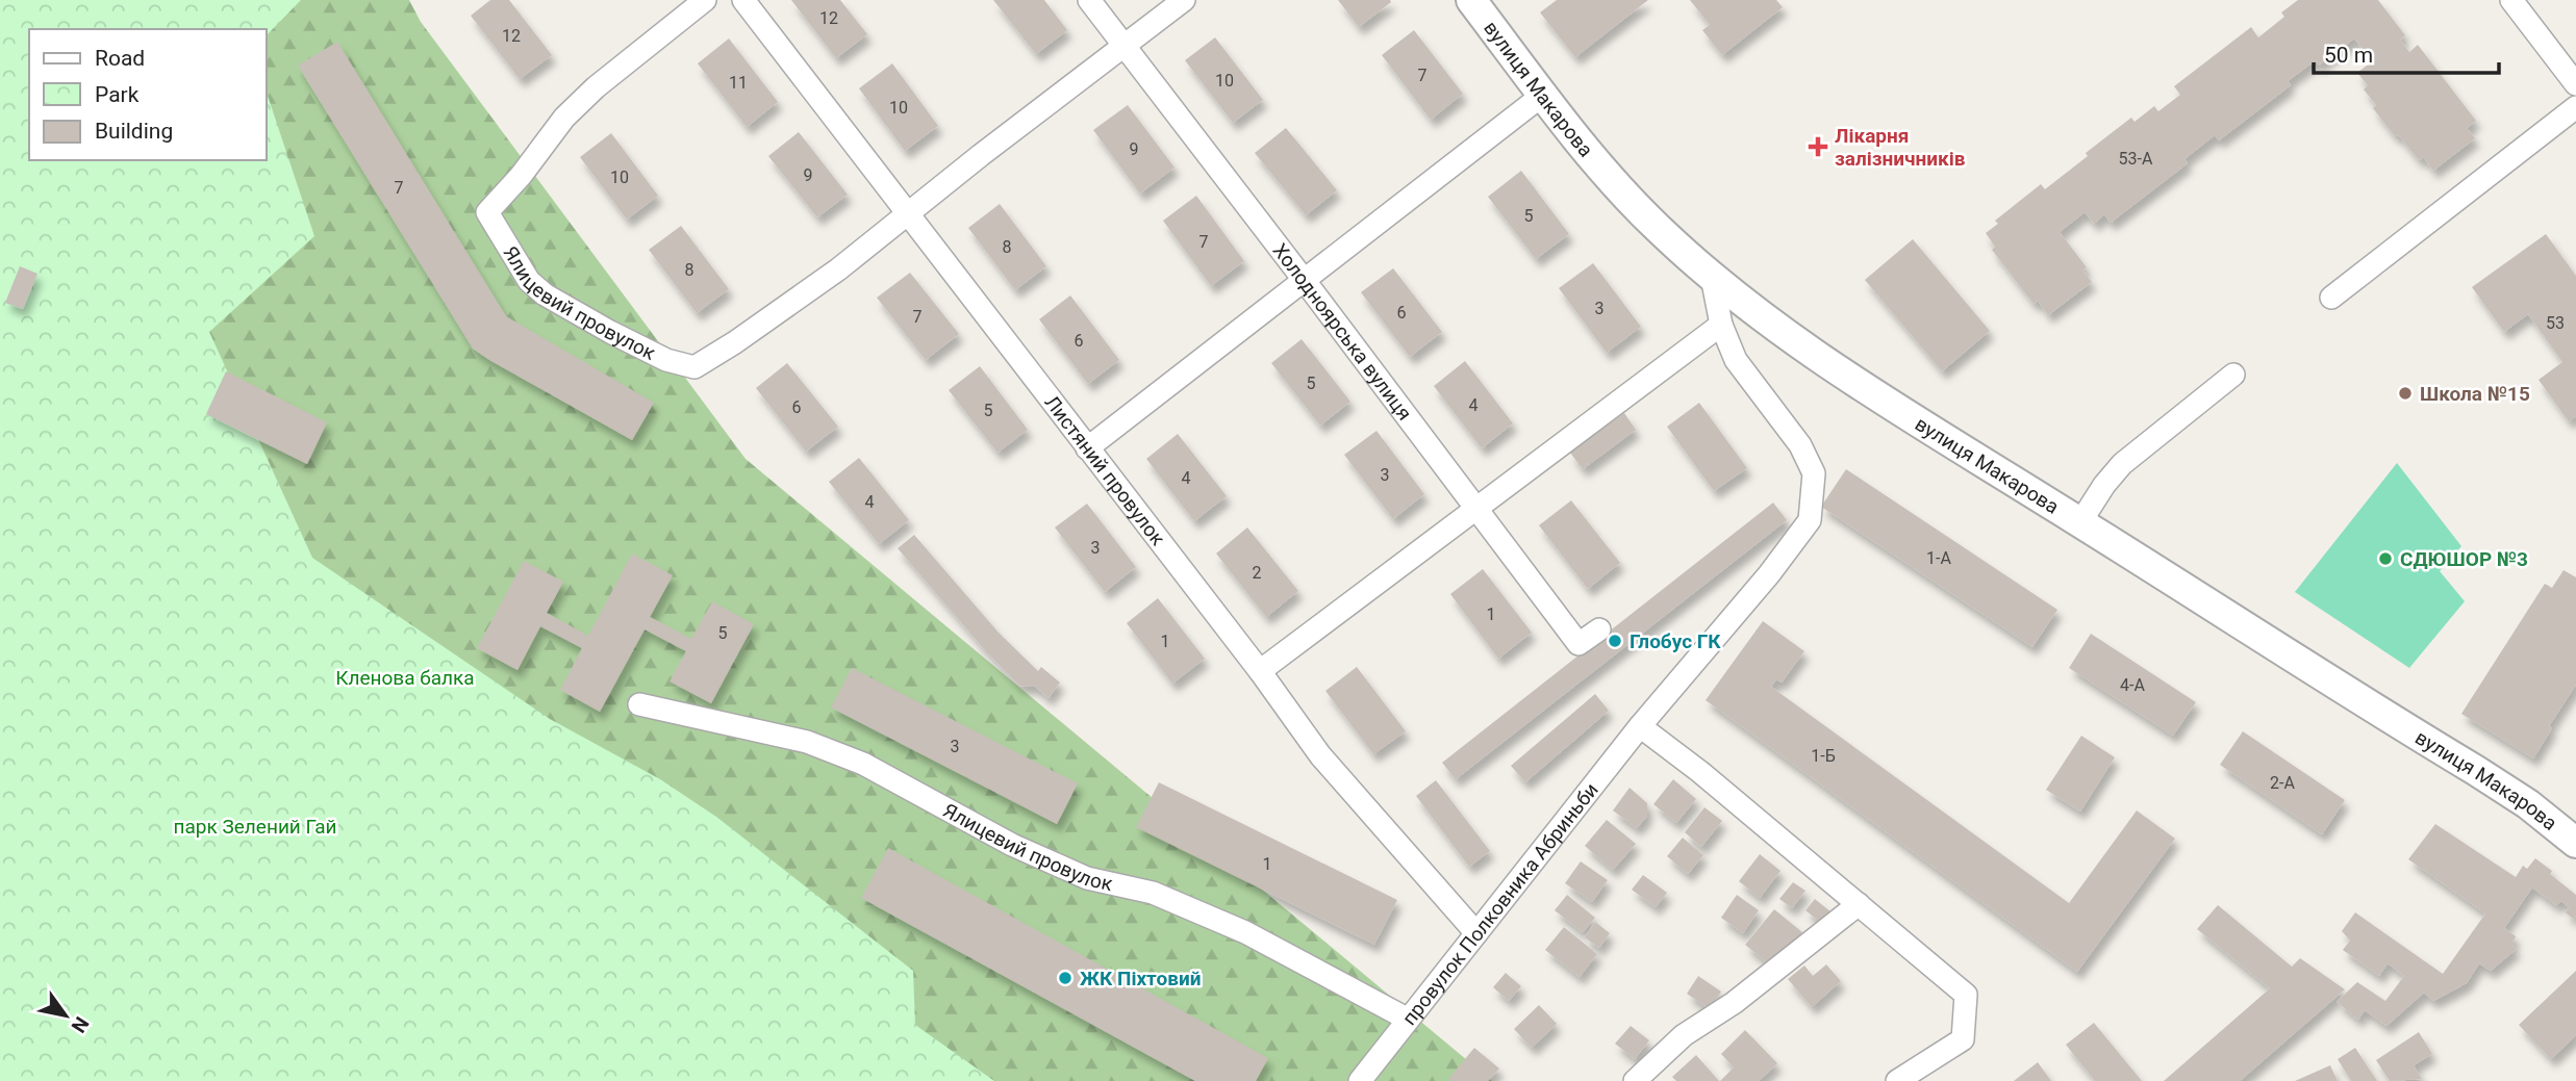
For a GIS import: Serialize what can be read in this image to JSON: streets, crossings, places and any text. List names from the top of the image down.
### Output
{
  "streets": {
    "street": [
      "вулиця Макарова",
      "Ялицевий провулок",
      "Холодноярська вулиця",
      "Листяний провулок",
      "провулок Полковника Абриньби"
    ]
  },
  "crossings": [
    ["вулиця Макарова", "провулок Полковника Абриньби"],
    ["Ялицевий провулок", "Листяний провулок"],
    ["Ялицевий провулок", "провулок Полковника Абриньби"],
    ["Листяний провулок", "провулок Полковника Абриньби"]
  ],
  "parks": ["Кленова балка", "парк Зелений Гай"],
  "places": {
    "health": ["Лікарня залізничників"],
    "other": [
      "Школа №15",
      "СДЮШОР №3",
      "Глобус ГК",
      "ЖК Піхтовий"
    ]
  },
  "house_numbers": [
    "12",
    "12",
    "7",
    "10",
    "11",
    "10",
    "9",
    "53-А",
    "9",
    "10",
    "7",
    "5",
    "7",
    "8",
    "8",
    "3",
    "6",
    "7",
    "53",
    "6",
    "5",
    "4",
    "6",
    "5",
    "3",
    "4",
    "4",
    "3",
    "1-А",
    "2",
    "1",
    "5",
    "1",
    "4-А",
    "3",
    "1-Б",
    "2-А",
    "1"
  ],
  "legend": ["Road", "Park", "Building"],
  "scale_bar": "50 m",
  "north": "bottom right"
}
